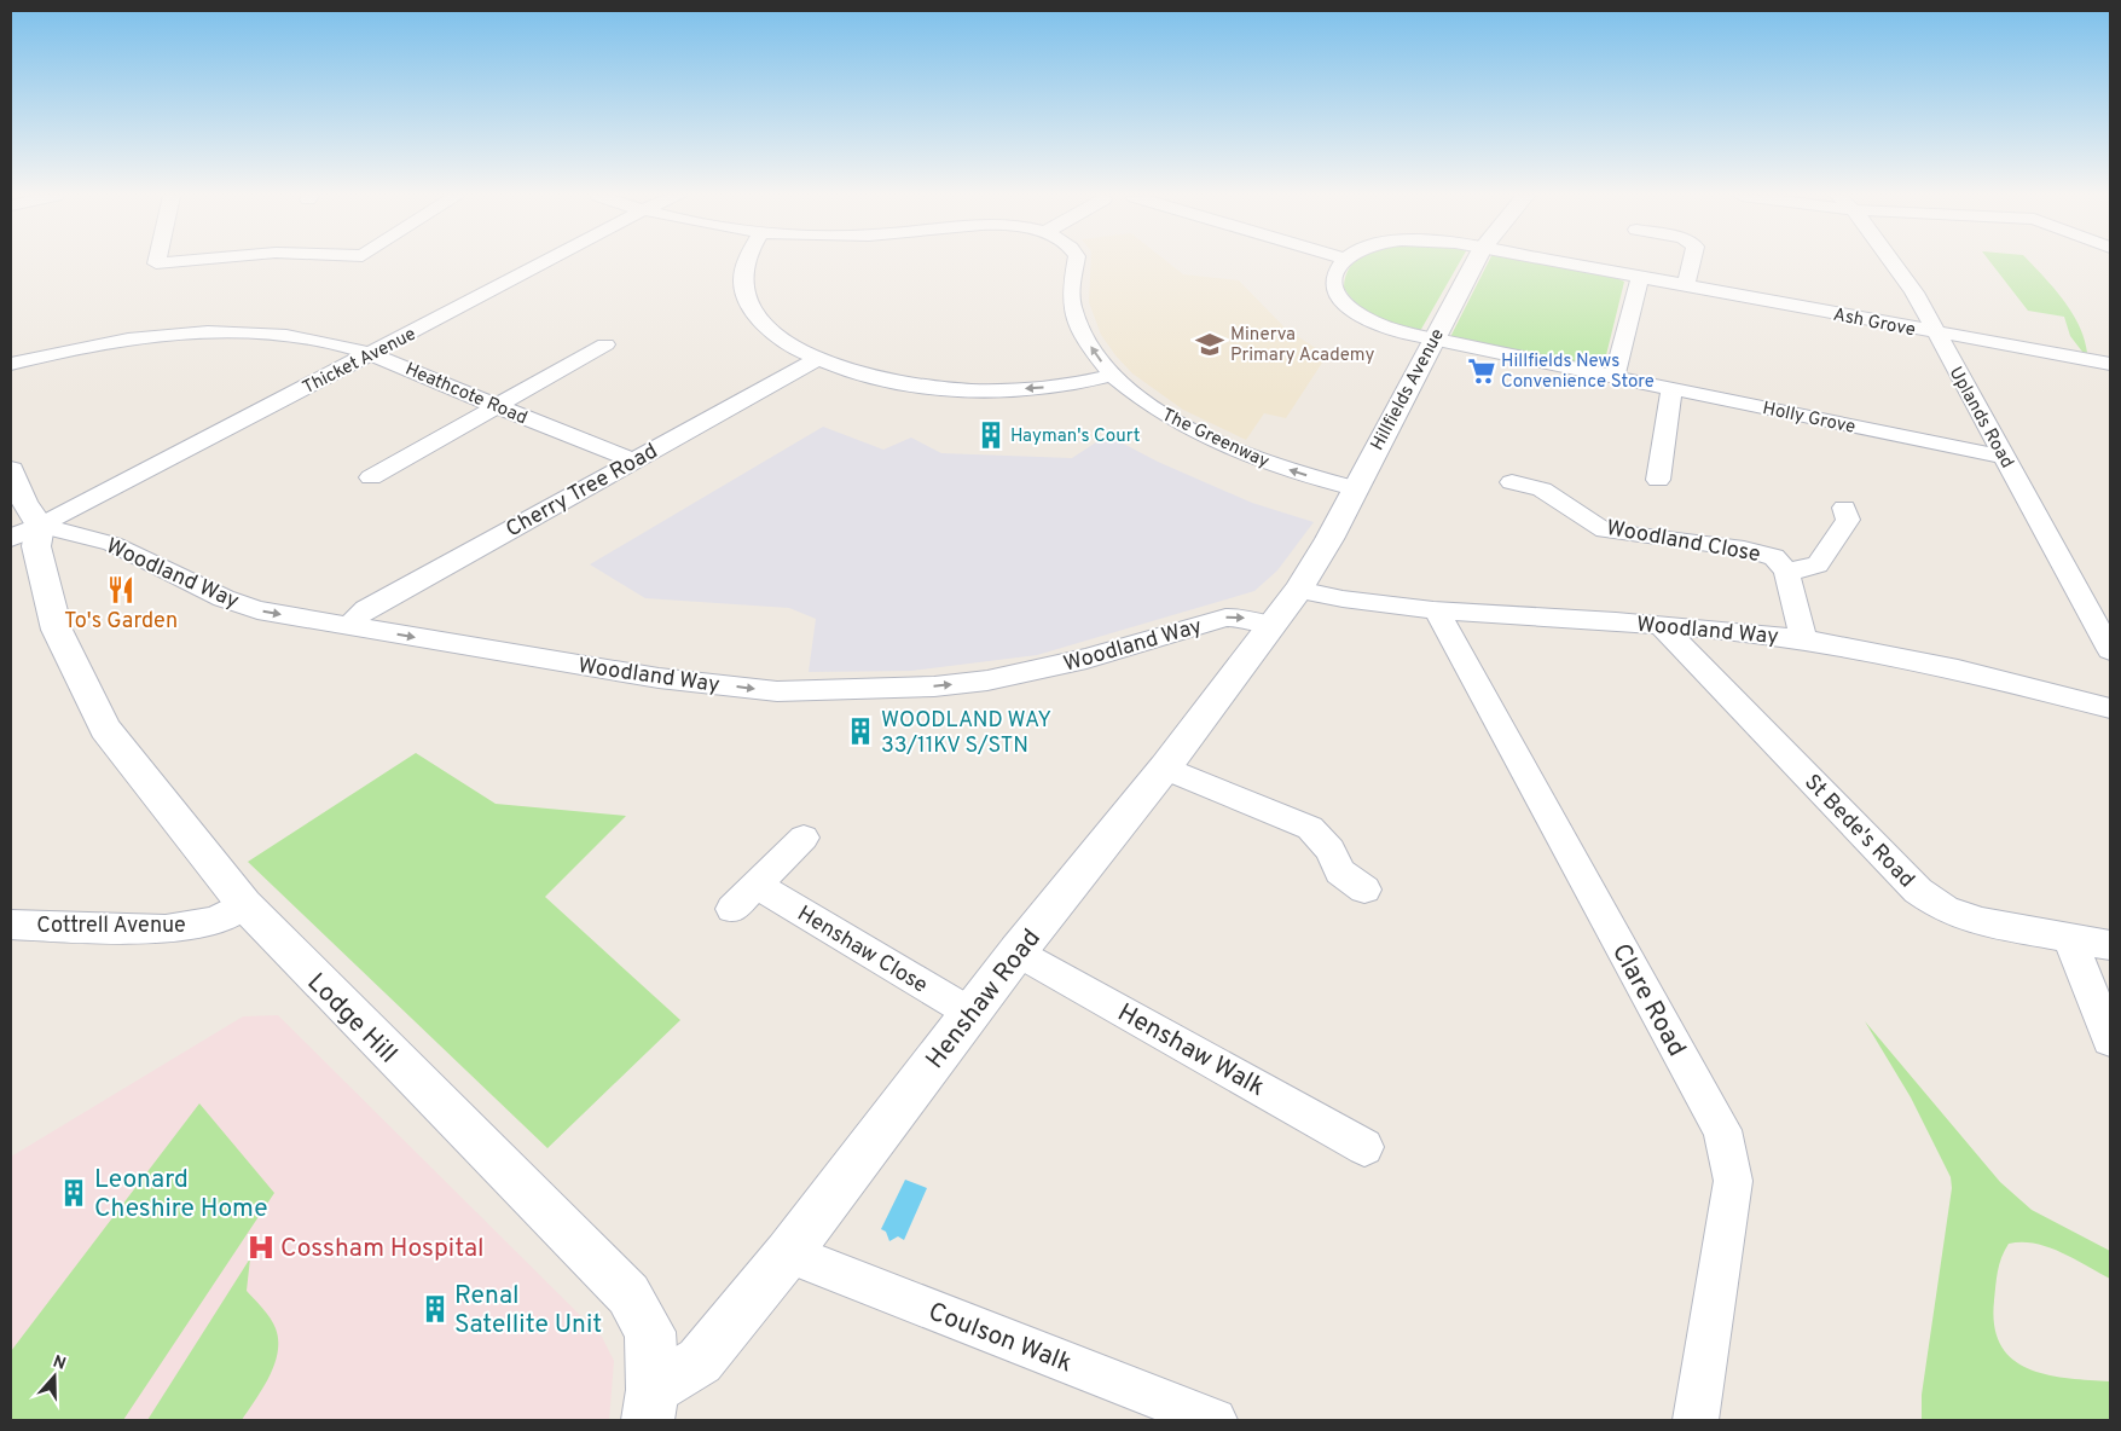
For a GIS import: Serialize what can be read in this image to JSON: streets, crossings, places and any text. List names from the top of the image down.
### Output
{
  "streets": {
    "street": [
      "Ash Grove",
      "Thicket Avenue",
      "Hillfields Avenue",
      "Heathcote Road",
      "Holly Grove",
      "Uplands Road",
      "The Greenway",
      "Cherry Tree Road",
      "Woodland Close",
      "Woodland Way",
      "St Bede's Road",
      "Cottrell Avenue",
      "Henshaw Close",
      "Henshaw Road",
      "Clare Road",
      "Lodge Hill",
      "Henshaw Walk",
      "Coulson Walk"
    ]
  },
  "crossings": [
    ["Ash Grove", "Uplands Road"],
    ["Thicket Avenue", "Heathcote Road"],
    ["Thicket Avenue", "Woodland Way"],
    ["Thicket Avenue", "Lodge Hill"],
    ["Hillfields Avenue", "Holly Grove"],
    ["Hillfields Avenue", "The Greenway"],
    ["Hillfields Avenue", "Woodland Way"],
    ["Hillfields Avenue", "Henshaw Road"],
    ["Heathcote Road", "Cherry Tree Road"],
    ["Holly Grove", "Uplands Road"],
    ["Cherry Tree Road", "Woodland Way"],
    ["Woodland Close", "Woodland Way"],
    ["Woodland Way", "St Bede's Road"],
    ["Woodland Way", "Henshaw Road"],
    ["Woodland Way", "Clare Road"],
    ["Woodland Way", "Lodge Hill"],
    ["Cottrell Avenue", "Lodge Hill"],
    ["Henshaw Close", "Henshaw Road"],
    ["Henshaw Road", "Lodge Hill"],
    ["Henshaw Road", "Henshaw Walk"],
    ["Henshaw Road", "Coulson Walk"]
  ],
  "one_way": ["The Greenway", "Woodland Way"],
  "places": {
    "school or university": ["Minerva Primary Academy"],
    "supermarket": ["Hillfields News Convenience Store"],
    "building": [
      "Hayman's Court",
      "WOODLAND WAY 33/11KV S/STN",
      "Leonard Cheshire Home",
      "Renal Satellite Unit"
    ],
    "restaurant": ["To's Garden"],
    "hospital": ["Cossham Hospital"]
  },
  "north": "top"
}
